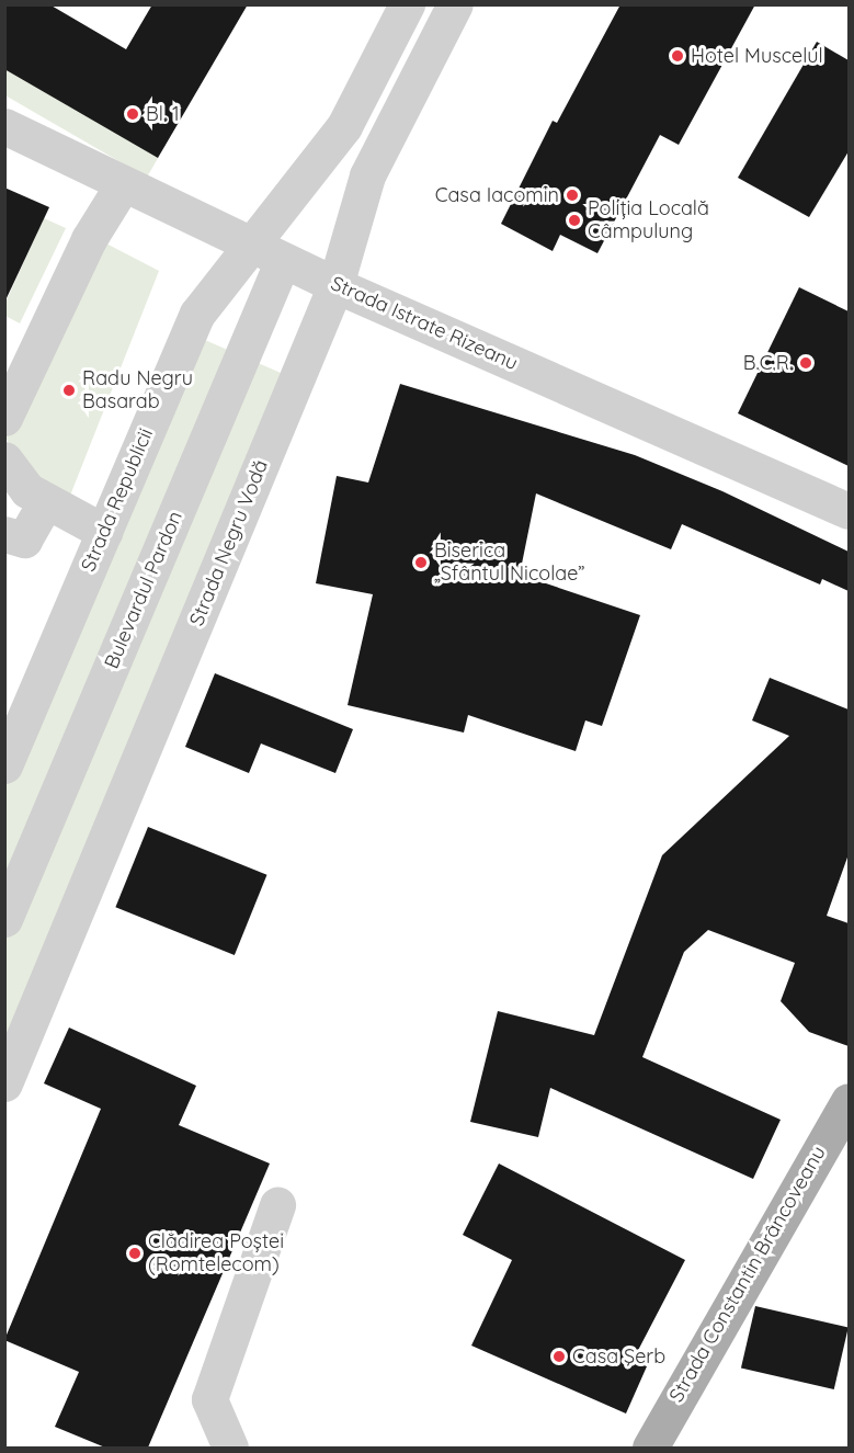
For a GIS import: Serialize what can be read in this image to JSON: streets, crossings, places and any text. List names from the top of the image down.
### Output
{
  "streets": {
    "main road": ["Strada Constantin Brâncoveanu"],
    "street": [
      "Strada Istrate Rizeanu",
      "Strada Republicii",
      "Strada Negru Vodă",
      "Bulevardul Pardon"
    ]
  },
  "crossings": [
    ["Strada Istrate Rizeanu", "Strada Republicii"],
    ["Strada Istrate Rizeanu", "Strada Negru Vodă"],
    ["Strada Istrate Rizeanu", "Bulevardul Pardon"]
  ],
  "places": [
    "Hotel Muscelul",
    "Bl. 1",
    "Casa Iacomin",
    "Poliția Locală Câmpulung",
    "B.C.R.",
    "Radu Negru Basarab",
    "Biserica „Sfântul Nicolae”",
    "Clădirea Poștei (Romtelecom)",
    "Casa Şerb"
  ]
}
